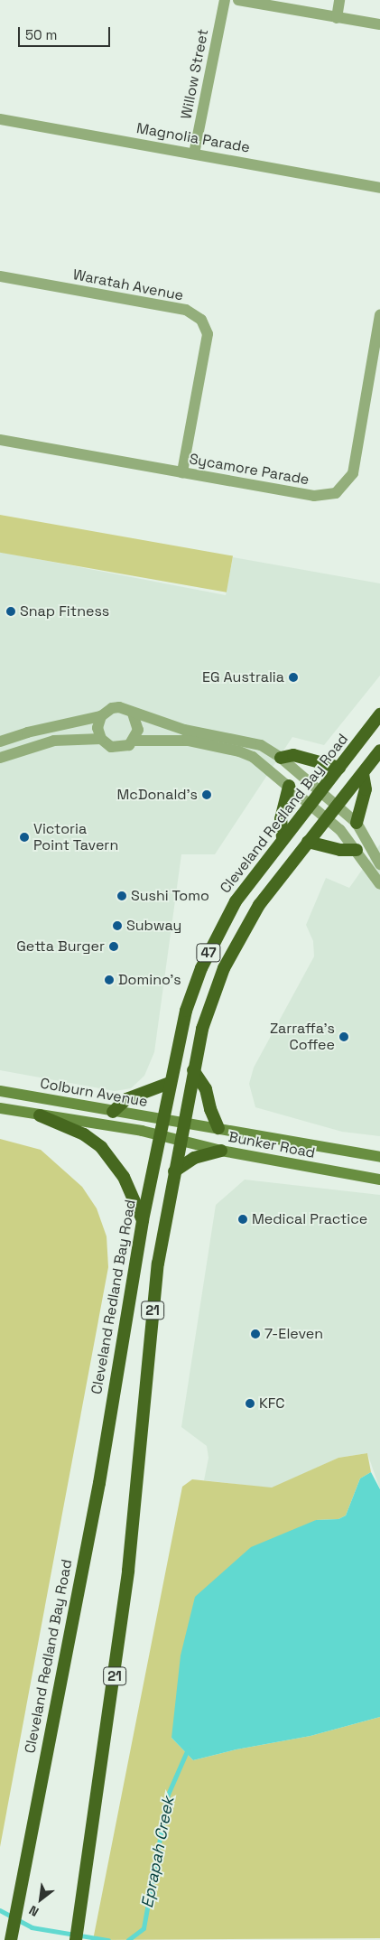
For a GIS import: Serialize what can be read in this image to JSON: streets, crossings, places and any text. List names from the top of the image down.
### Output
{
  "streets": {
    "highway": ["Cleveland Redland Bay Road", "47", "21"],
    "main road": ["Colburn Avenue", "Bunker Road"],
    "street": [
      "Willow Street",
      "Magnolia Parade",
      "Waratah Avenue",
      "Sycamore Parade"
    ]
  },
  "crossings": [
    ["Willow Street", "Magnolia Parade"],
    ["Waratah Avenue", "Sycamore Parade"],
    ["Cleveland Redland Bay Road", "Colburn Avenue"],
    ["Cleveland Redland Bay Road", "Bunker Road"],
    ["47", "Colburn Avenue"],
    ["47", "Bunker Road"],
    ["47", "21"],
    ["Colburn Avenue", "Bunker Road"],
    ["Colburn Avenue", "21"],
    ["Bunker Road", "21"]
  ],
  "water": ["Eprapah Creek"],
  "places": [
    "Snap Fitness",
    "EG Australia",
    "McDonald's",
    "Victoria Point Tavern",
    "Sushi Tomo",
    "Subway",
    "Getta Burger",
    "Domino's",
    "Zarraffa's Coffee",
    "Medical Practice",
    "7-Eleven",
    "KFC"
  ],
  "scale_bar": "50 m",
  "north": "bottom left"
}
